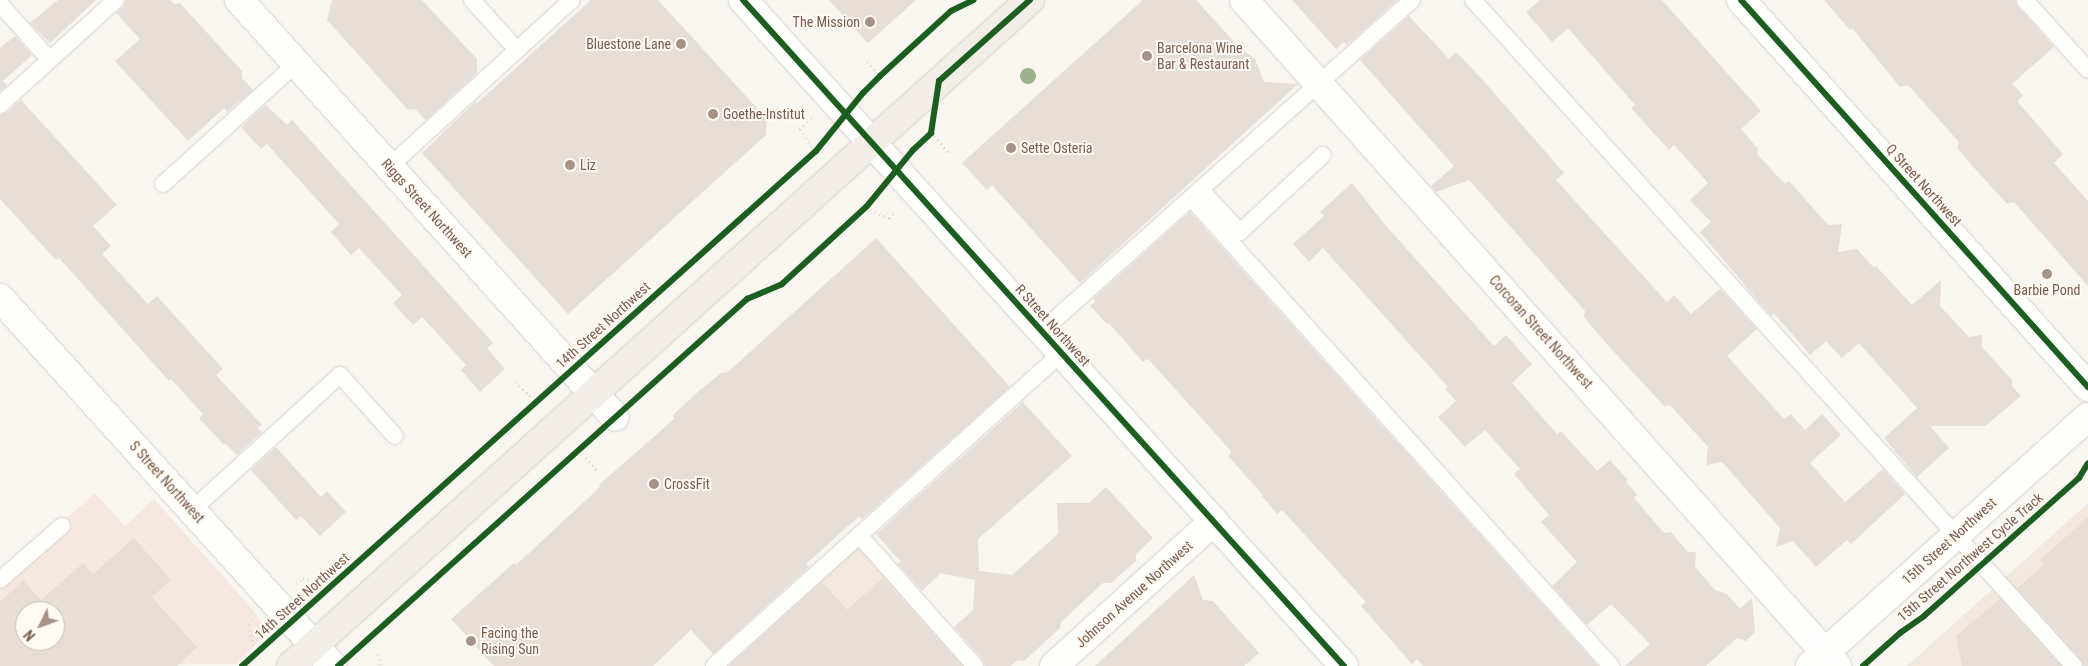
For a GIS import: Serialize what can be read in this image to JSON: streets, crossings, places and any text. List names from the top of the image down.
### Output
{
  "streets": {
    "street": [
      "Q Street Northwest",
      "Riggs Street Northwest",
      "R Street Northwest",
      "Corcoran Street Northwest",
      "S Street Northwest",
      "15th Street Northwest",
      "Johnson Avenue Northwest"
    ],
    "cycle path": ["14th Street Northwest", "15th Street Northwest Cycle Track"]
  },
  "crossings": [
    ["R Street Northwest", "Johnson Avenue Northwest"],
    ["Corcoran Street Northwest", "15th Street Northwest"]
  ],
  "places": [
    "The Mission",
    "Bluestone Lane",
    "Barcelona Wine Bar & Restaurant",
    "Goethe-Institut",
    "Sette Osteria",
    "Liz",
    "Barbie Pond",
    "CrossFit",
    "Facing the Rising Sun"
  ],
  "north": "bottom left"
}
